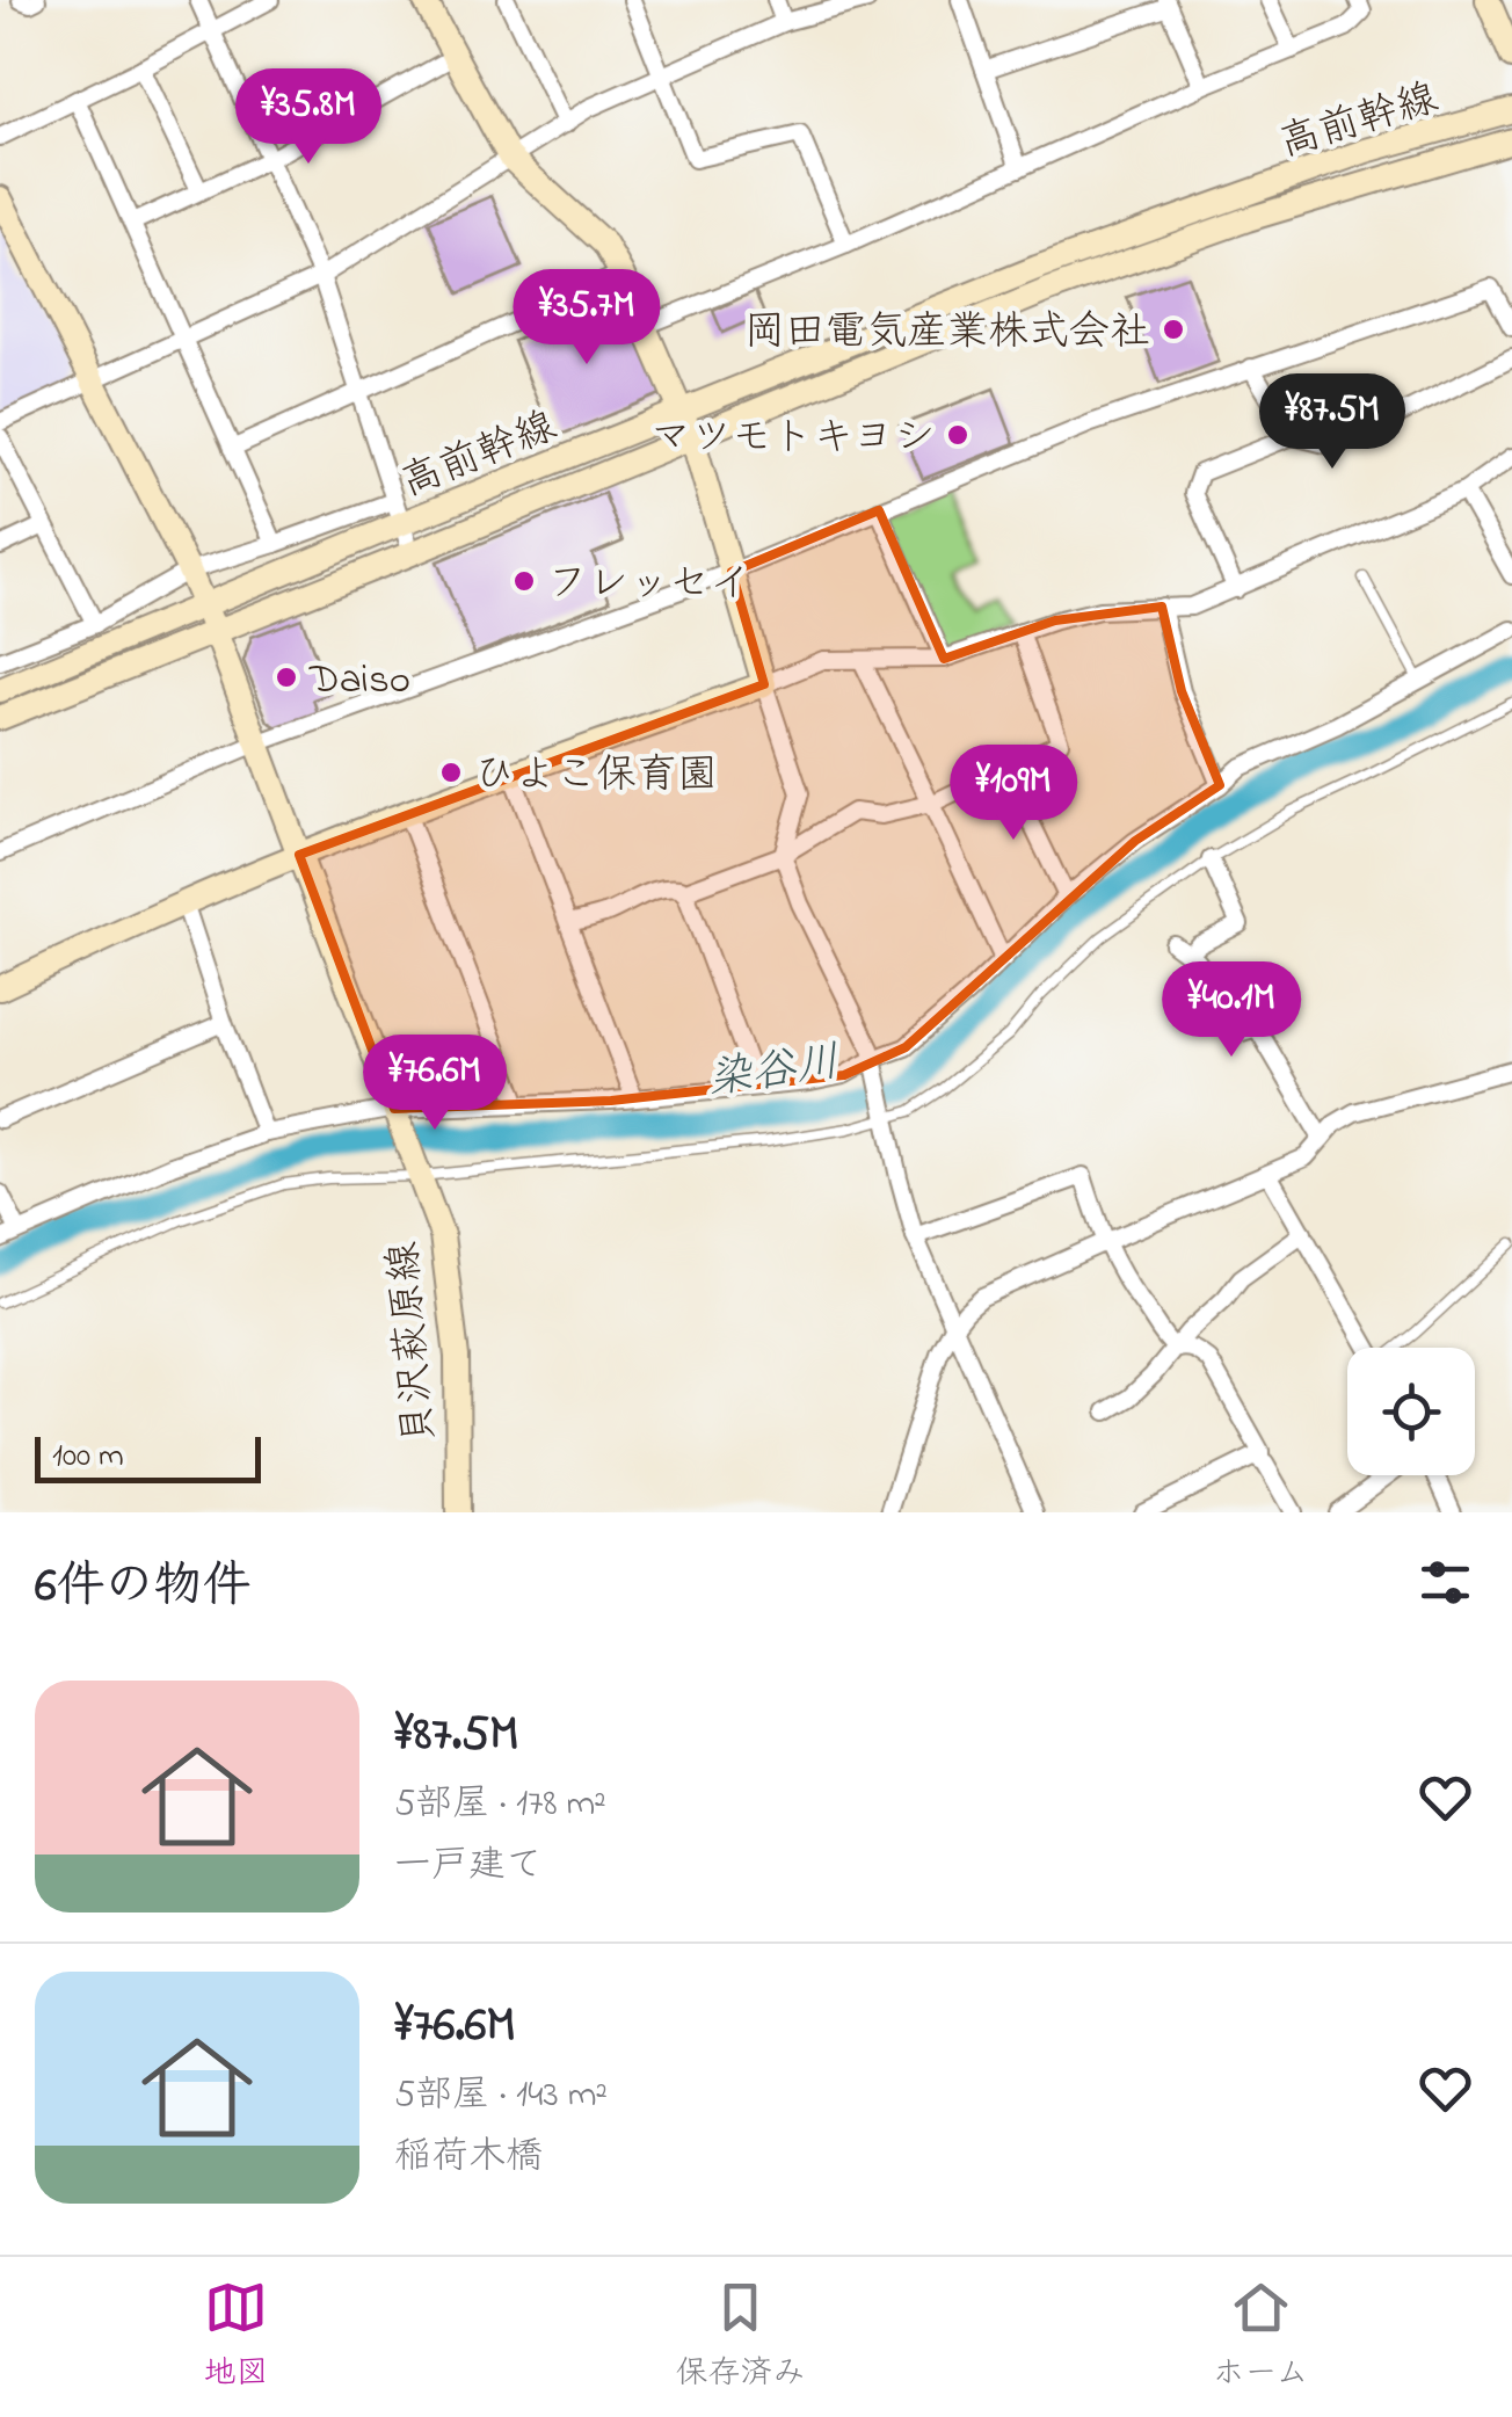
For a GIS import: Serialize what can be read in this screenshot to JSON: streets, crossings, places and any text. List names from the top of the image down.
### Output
{
  "streets": {
    "street": ["高前幹線", "貝沢萩原線"]
  },
  "crossings": [
    ["高前幹線", "貝沢萩原線"]
  ],
  "water": ["染谷川"],
  "places": [
    "岡田電気産業株式会社",
    "マツモトキヨシ",
    "フレッセイ",
    "Daiso",
    "ひよこ保育園"
  ],
  "scale_bar": "100 m",
  "page": {
    "price": [
      "¥35.8M",
      "¥35.7M",
      "¥87.5M",
      "¥109M",
      "¥40.1M",
      "¥76.6M"
    ],
    "scale": "100 m",
    "heading": "6件の物件",
    "list": [
      {
        "name": "¥87.5M",
        "note": "5部屋 · 178 m² · 一戸建て"
      },
      {
        "name": "¥76.6M",
        "note": "5部屋 · 143 m² · 稲荷木橋"
      }
    ],
    "tabs": ["地図", "保存済み", "ホーム"]
  }
}
